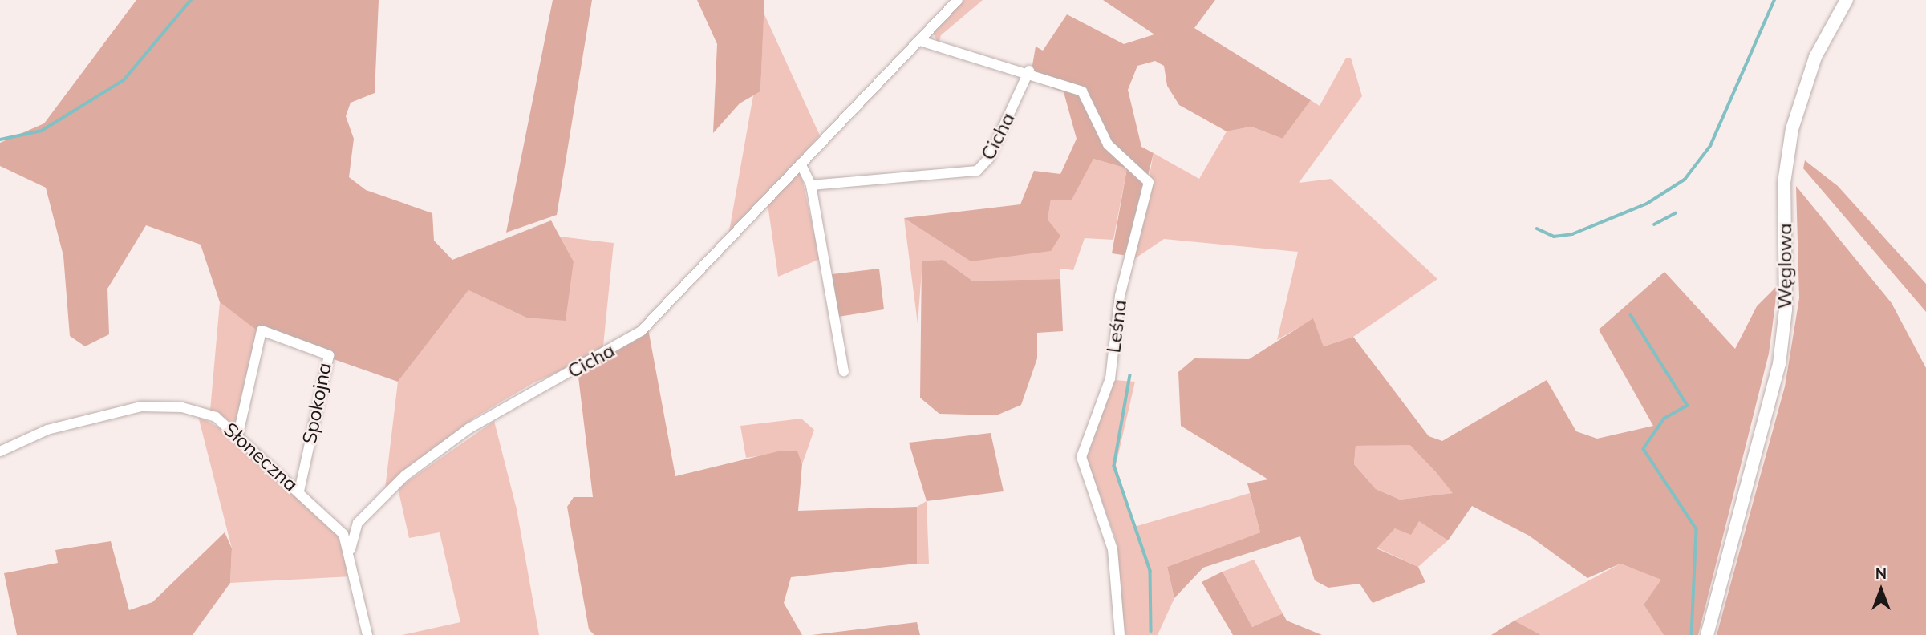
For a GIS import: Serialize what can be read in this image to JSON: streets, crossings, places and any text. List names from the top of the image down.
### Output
{
  "streets": {
    "street": [
      "Cicha",
      "Węglowa",
      "Leśna",
      "Spokojna",
      "Słoneczna"
    ]
  },
  "crossings": [
    ["Cicha", "Leśna"],
    ["Cicha", "Słoneczna"],
    ["Spokojna", "Słoneczna"]
  ],
  "north": "top"
}
